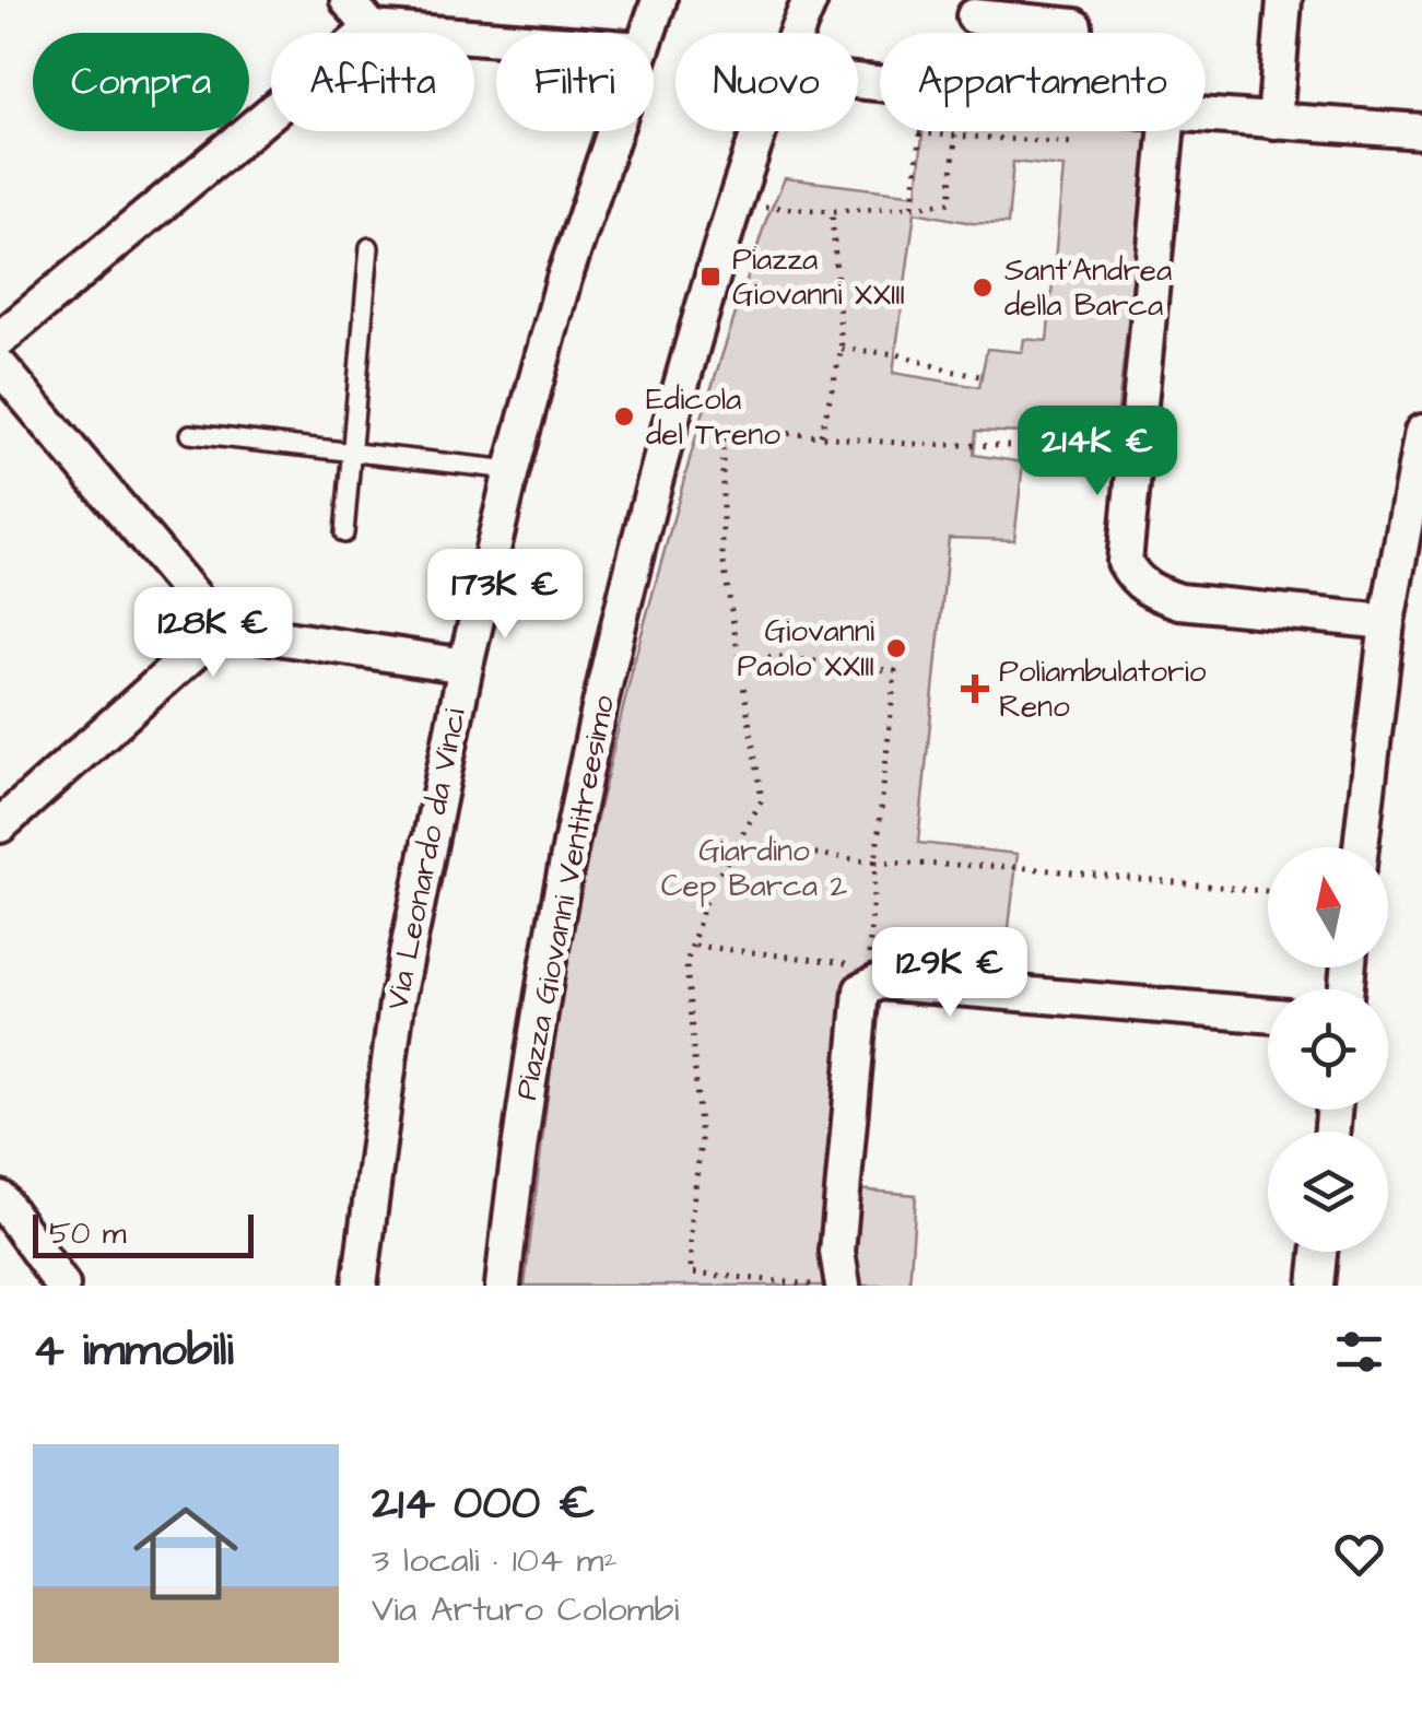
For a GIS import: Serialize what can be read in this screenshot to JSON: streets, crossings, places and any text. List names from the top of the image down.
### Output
{
  "streets": {
    "street": ["Via Leonardo da Vinci", "Piazza Giovanni Ventitreesimo"]
  },
  "parks": ["Giardino Cep Barca 2"],
  "places": {
    "transit": ["Piazza Giovanni XXIII"],
    "other": ["Sant'Andrea della Barca", "Edicola del Treno", "Giovanni Paolo XXIII"],
    "health": ["Poliambulatorio Reno"]
  },
  "scale_bar": "50 m",
  "north": "top",
  "page": {
    "chip": [
      "Compra",
      "Affitta",
      "Filtri",
      "Nuovo",
      "Appartamento"
    ],
    "price": [
      "214K €",
      "173K €",
      "128K €",
      "129K €"
    ],
    "scale": "50 m",
    "heading": "4 immobili",
    "list": [
      {
        "name": "214 000 €",
        "note": "3 locali · 104 m² · Via Arturo Colombi"
      }
    ]
  }
}
